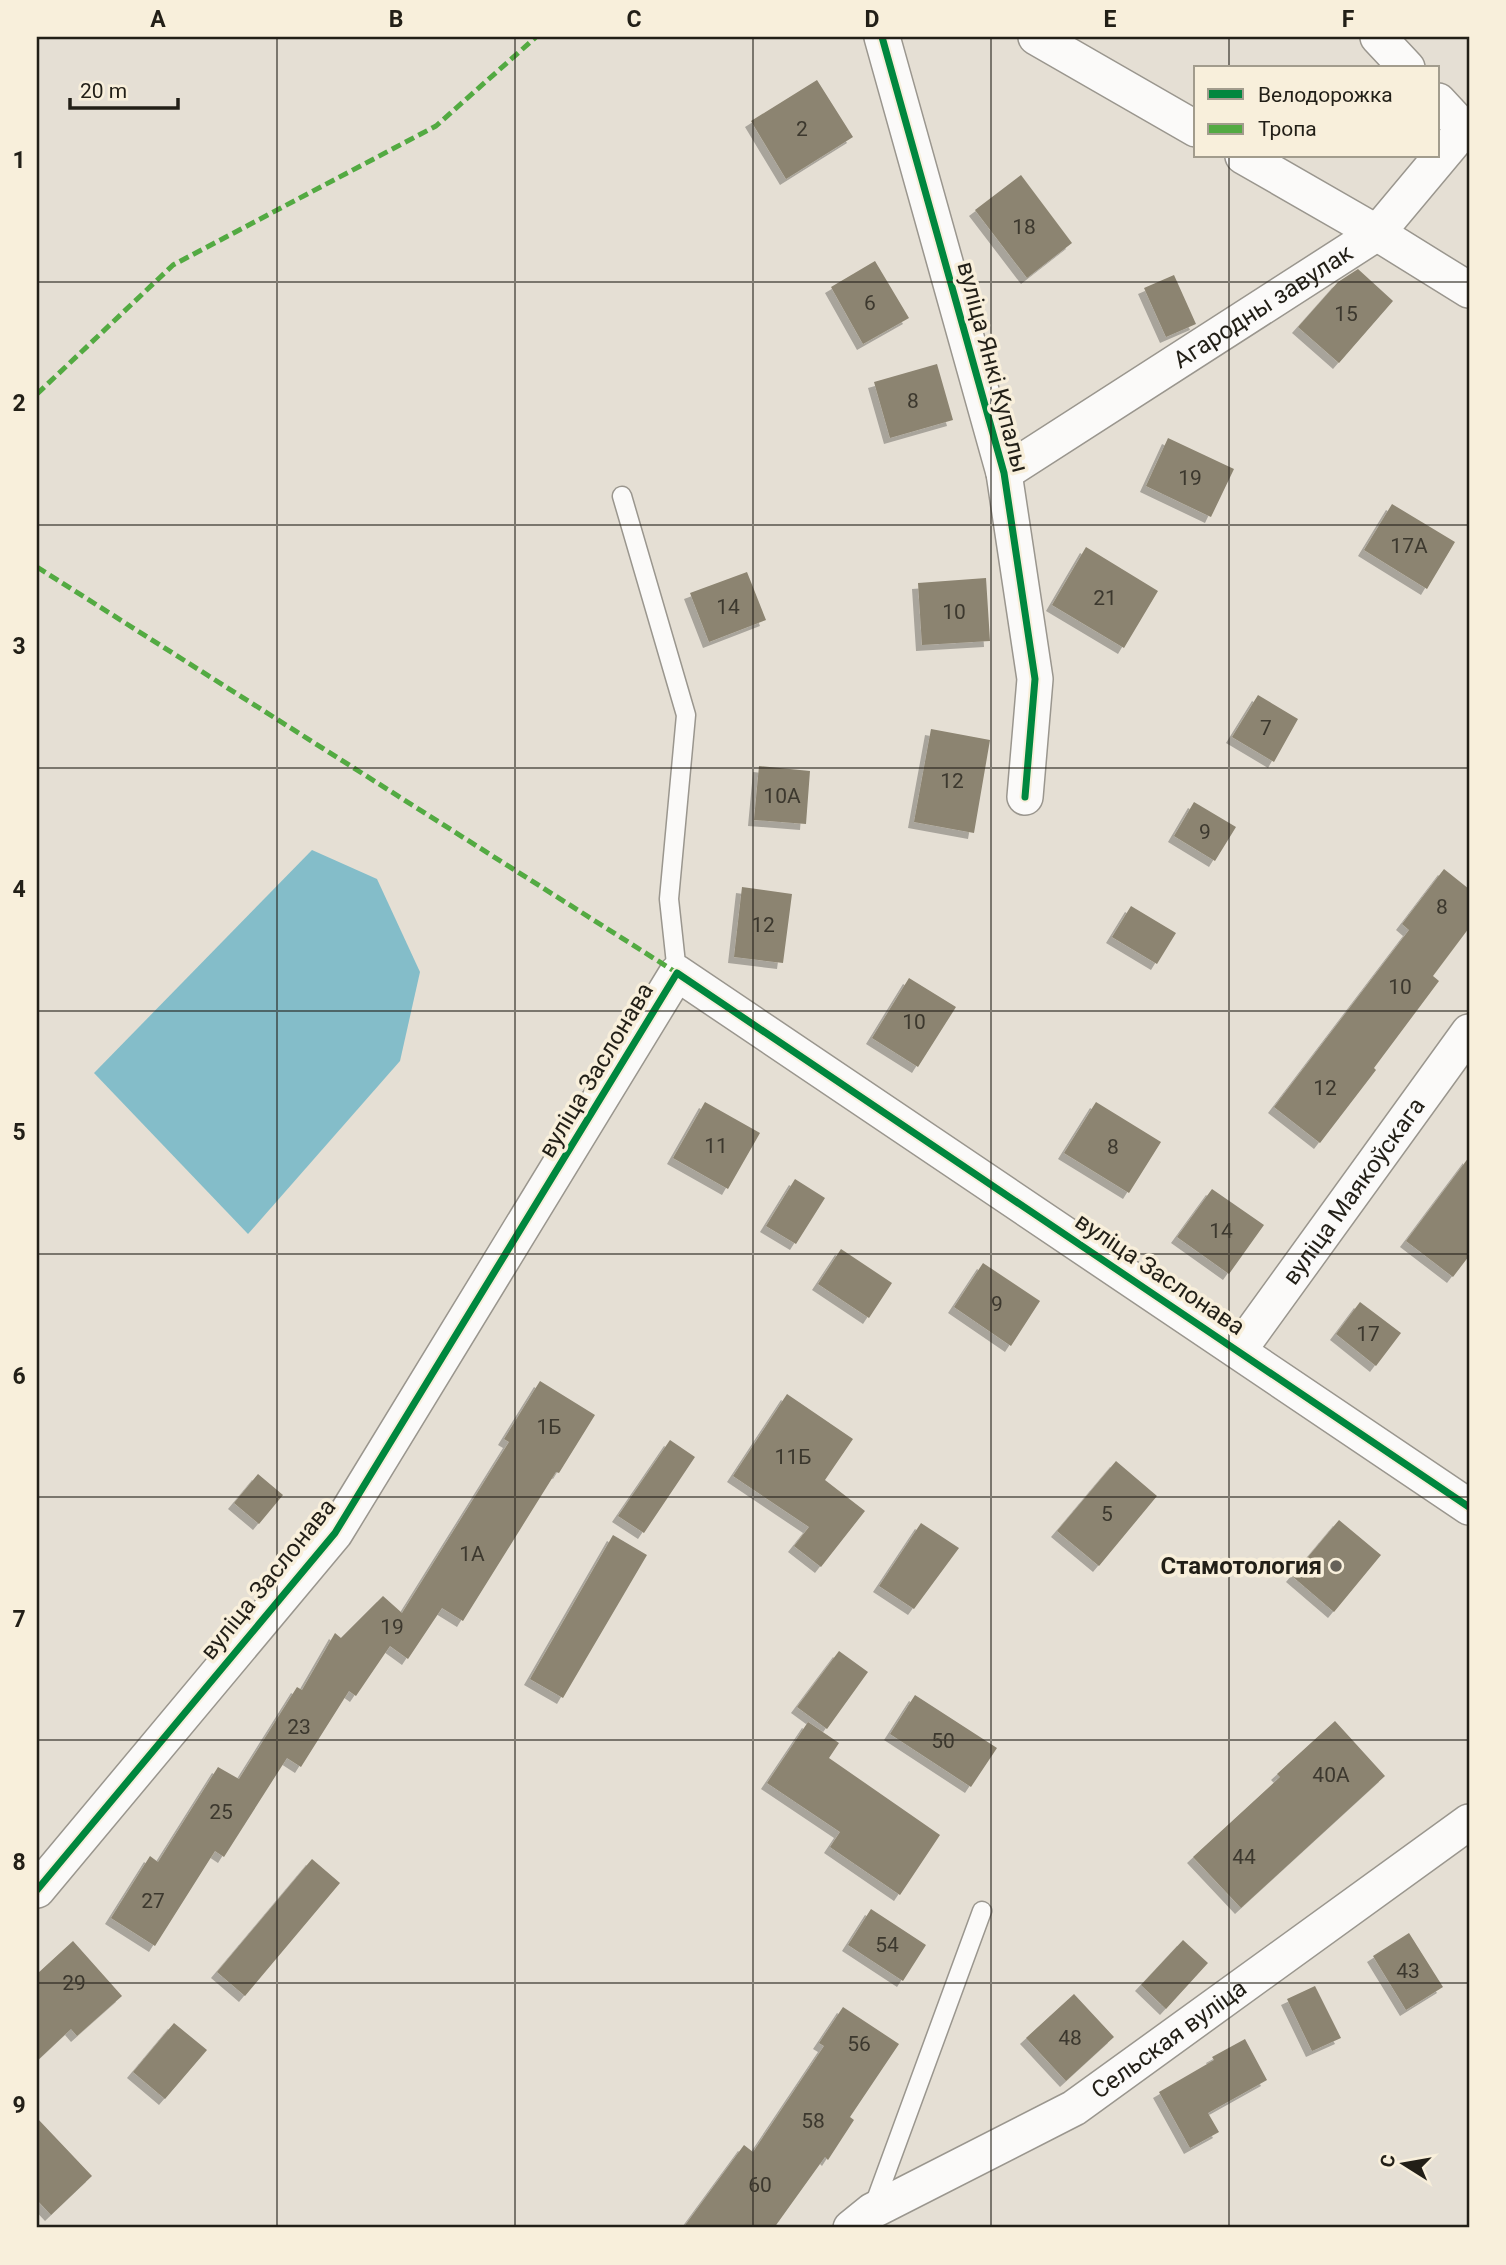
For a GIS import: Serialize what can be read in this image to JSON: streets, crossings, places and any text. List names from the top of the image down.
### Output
{
  "streets": {
    "street": [
      "Агародны завулак",
      "вуліца Янкі Купалы",
      "вуліца Заслонава",
      "вуліца Маякоўскага",
      "Сельская вуліца"
    ]
  },
  "crossings": [
    ["Агародны завулак", "вуліца Янкі Купалы"],
    ["вуліца Заслонава", "вуліца Маякоўскага"]
  ],
  "places": ["Стамотология"],
  "house_numbers": [
    "2",
    "18",
    "6",
    "15",
    "8",
    "19",
    "17А",
    "21",
    "14",
    "10",
    "7",
    "12",
    "10А",
    "9",
    "8",
    "12",
    "10",
    "10",
    "12",
    "11",
    "8",
    "14",
    "9",
    "17",
    "1Б",
    "11Б",
    "5",
    "1А",
    "19",
    "23",
    "50",
    "40А",
    "25",
    "44",
    "27",
    "54",
    "43",
    "29",
    "48",
    "56",
    "58",
    "60"
  ],
  "legend": ["Велодорожка", "Тропа"],
  "scale_bar": "20 m",
  "north": "left",
  "grid": {
    "columns": [
      "A",
      "B",
      "C",
      "D",
      "E",
      "F"
    ],
    "rows": [
      "1",
      "2",
      "3",
      "4",
      "5",
      "6",
      "7",
      "8",
      "9"
    ]
  }
}
